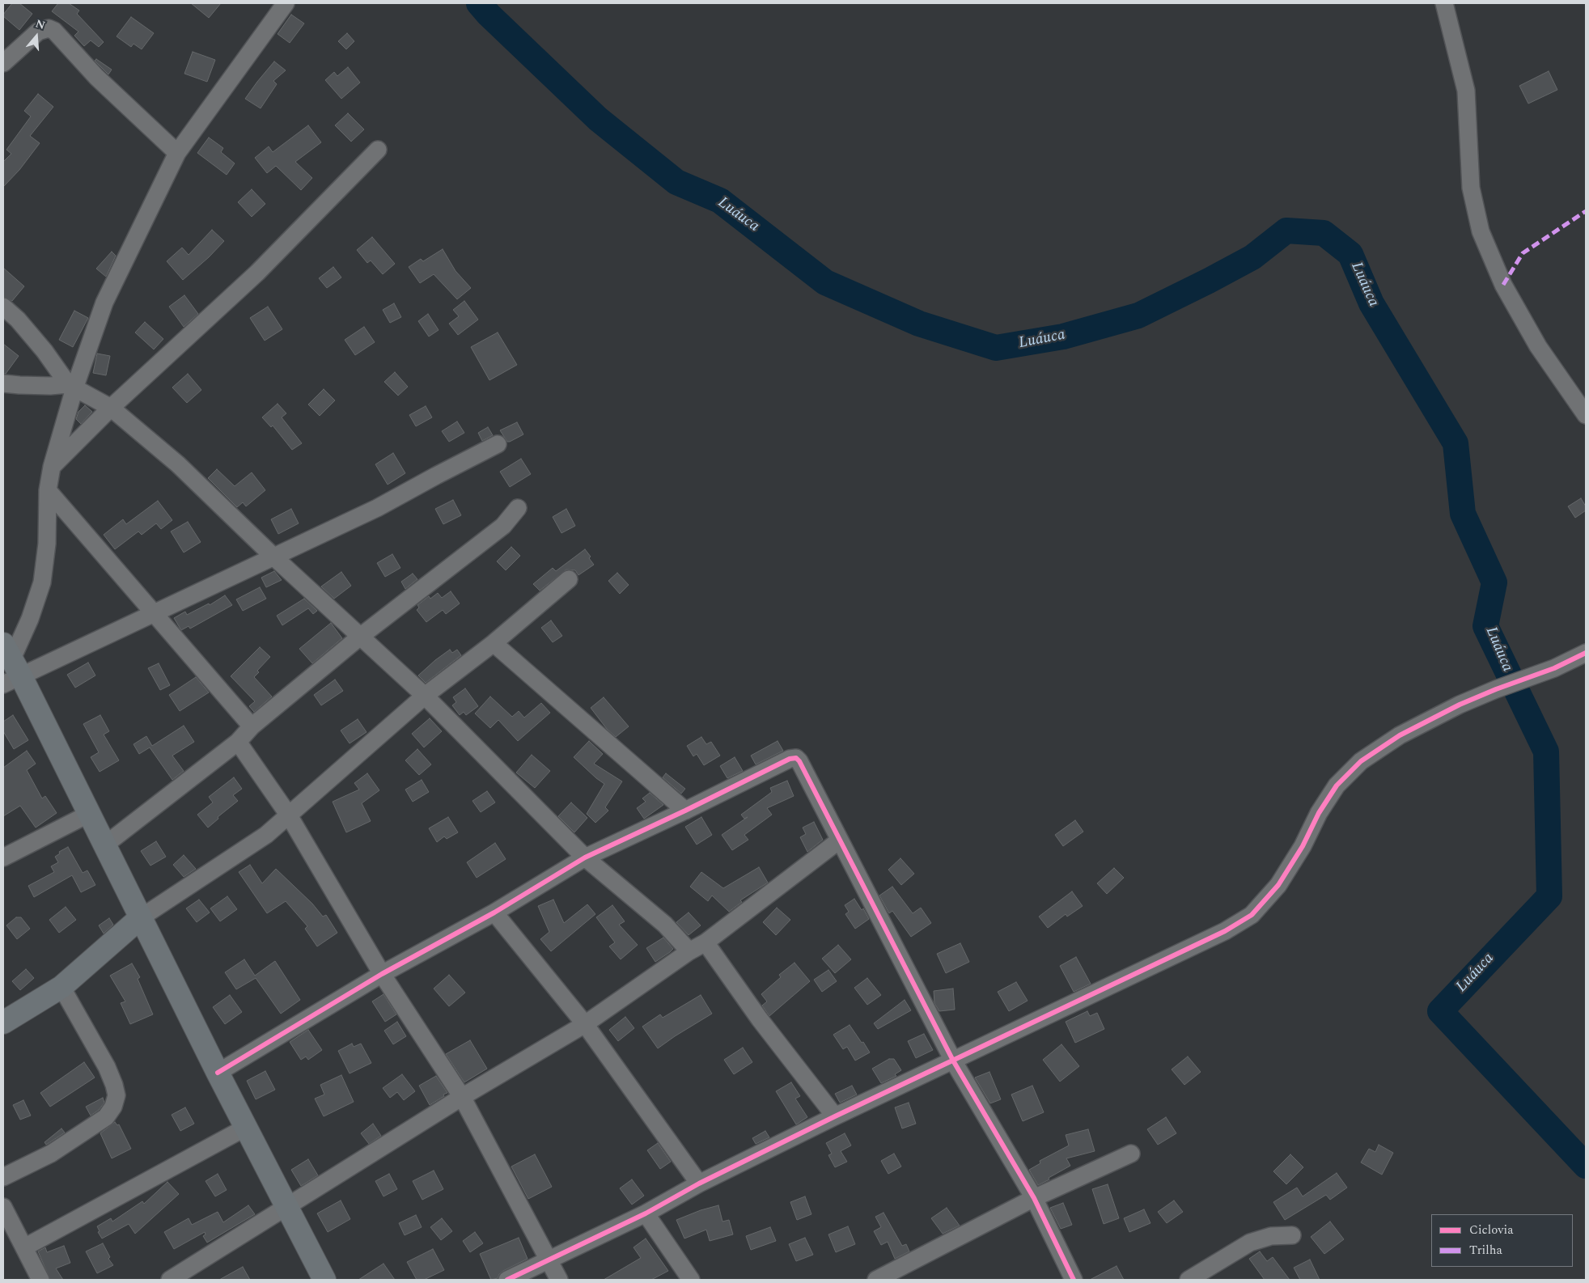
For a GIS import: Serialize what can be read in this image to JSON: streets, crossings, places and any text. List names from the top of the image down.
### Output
{
  "water": ["Luáuca"],
  "legend": ["Ciclovia", "Trilha"],
  "north": "top"
}
